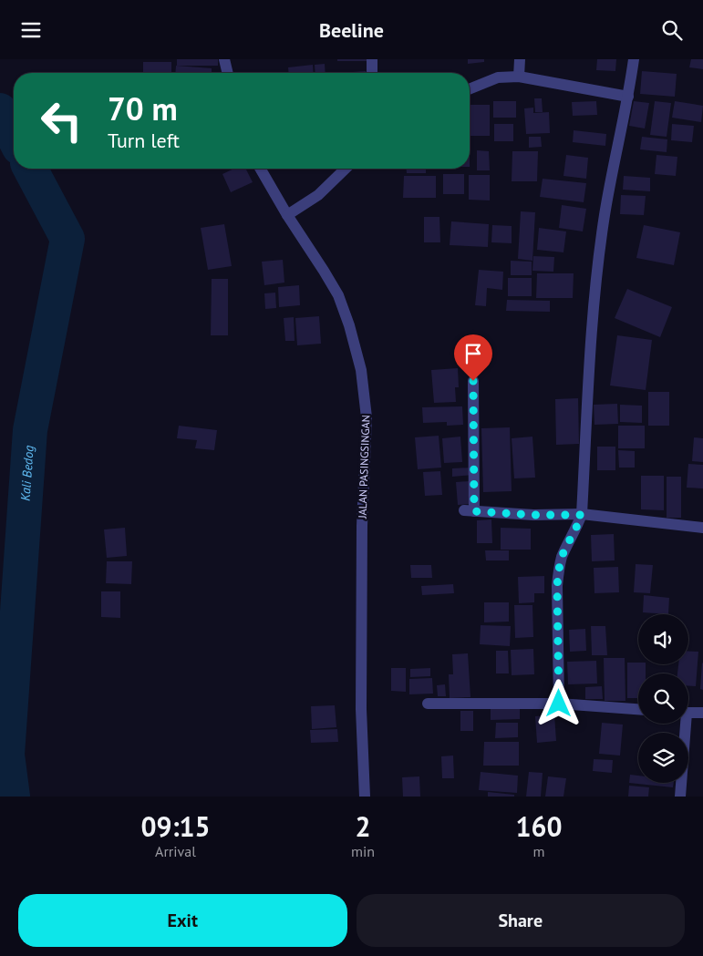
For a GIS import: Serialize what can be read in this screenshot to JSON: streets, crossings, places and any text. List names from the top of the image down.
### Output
{
  "streets": {
    "street": ["JALAN PASINGSINGAN"]
  },
  "water": ["Kali Bedog"],
  "page": {
    "header": "Beeline",
    "turn": ["70 m", "Turn left"],
    "eta": [
      "09:15",
      "Arrival",
      "2",
      "min",
      "160",
      "m"
    ],
    "buttons": ["Exit", "Share"]
  }
}
